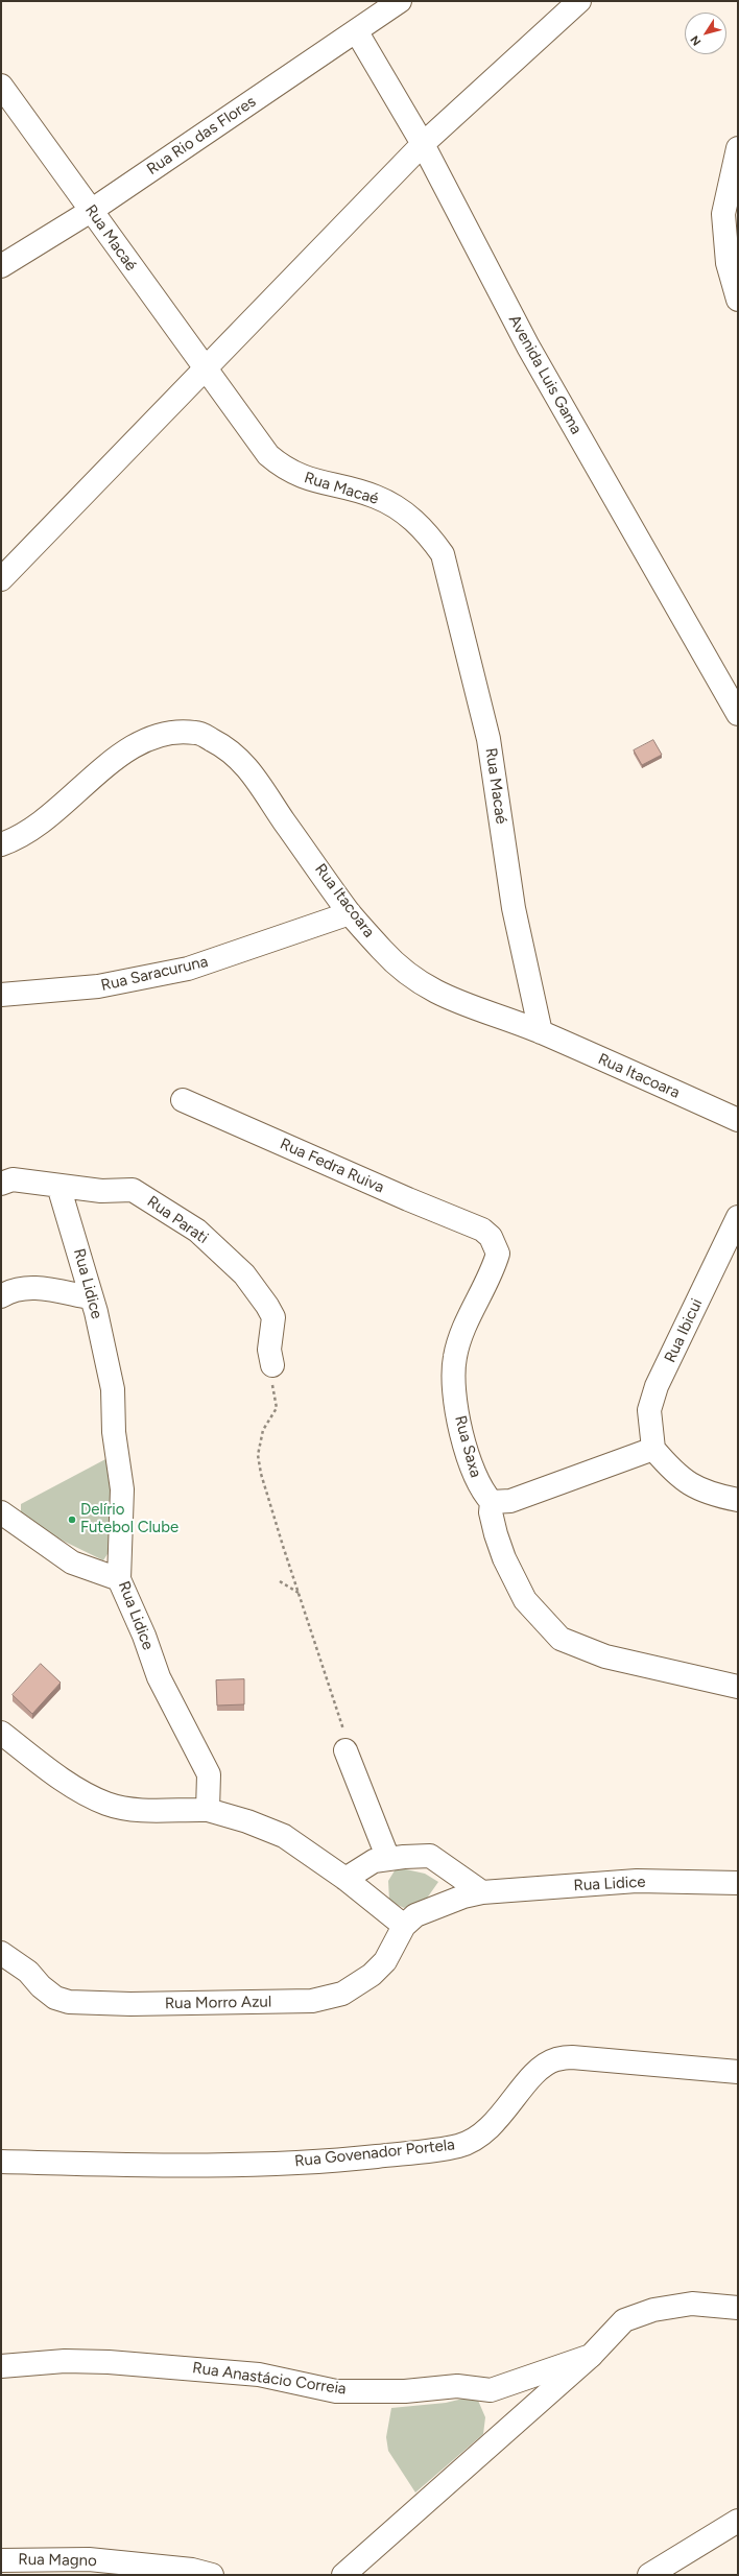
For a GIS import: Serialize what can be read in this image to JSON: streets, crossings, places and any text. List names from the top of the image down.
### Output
{
  "streets": {
    "street": [
      "Rua Rio das Flores",
      "Rua Macaé",
      "Avenida Luis Gama",
      "Rua Itacoara",
      "Rua Saracuruna",
      "Rua Fedra Ruiva",
      "Rua Parati",
      "Rua Lidice",
      "Rua Ibicui",
      "Rua Saxa",
      "Rua Morro Azul",
      "Rua Govenador Portela",
      "Rua Anastácio Correia",
      "Rua Magno"
    ]
  },
  "crossings": [
    ["Rua Rio das Flores", "Rua Macaé"],
    ["Rua Rio das Flores", "Avenida Luis Gama"],
    ["Rua Macaé", "Rua Itacoara"],
    ["Rua Itacoara", "Rua Saracuruna"],
    ["Rua Fedra Ruiva", "Rua Saxa"],
    ["Rua Parati", "Rua Lidice"],
    ["Rua Lidice", "Rua Morro Azul"]
  ],
  "places": ["Delírio Futebol Clube"],
  "north": "bottom left"
}
